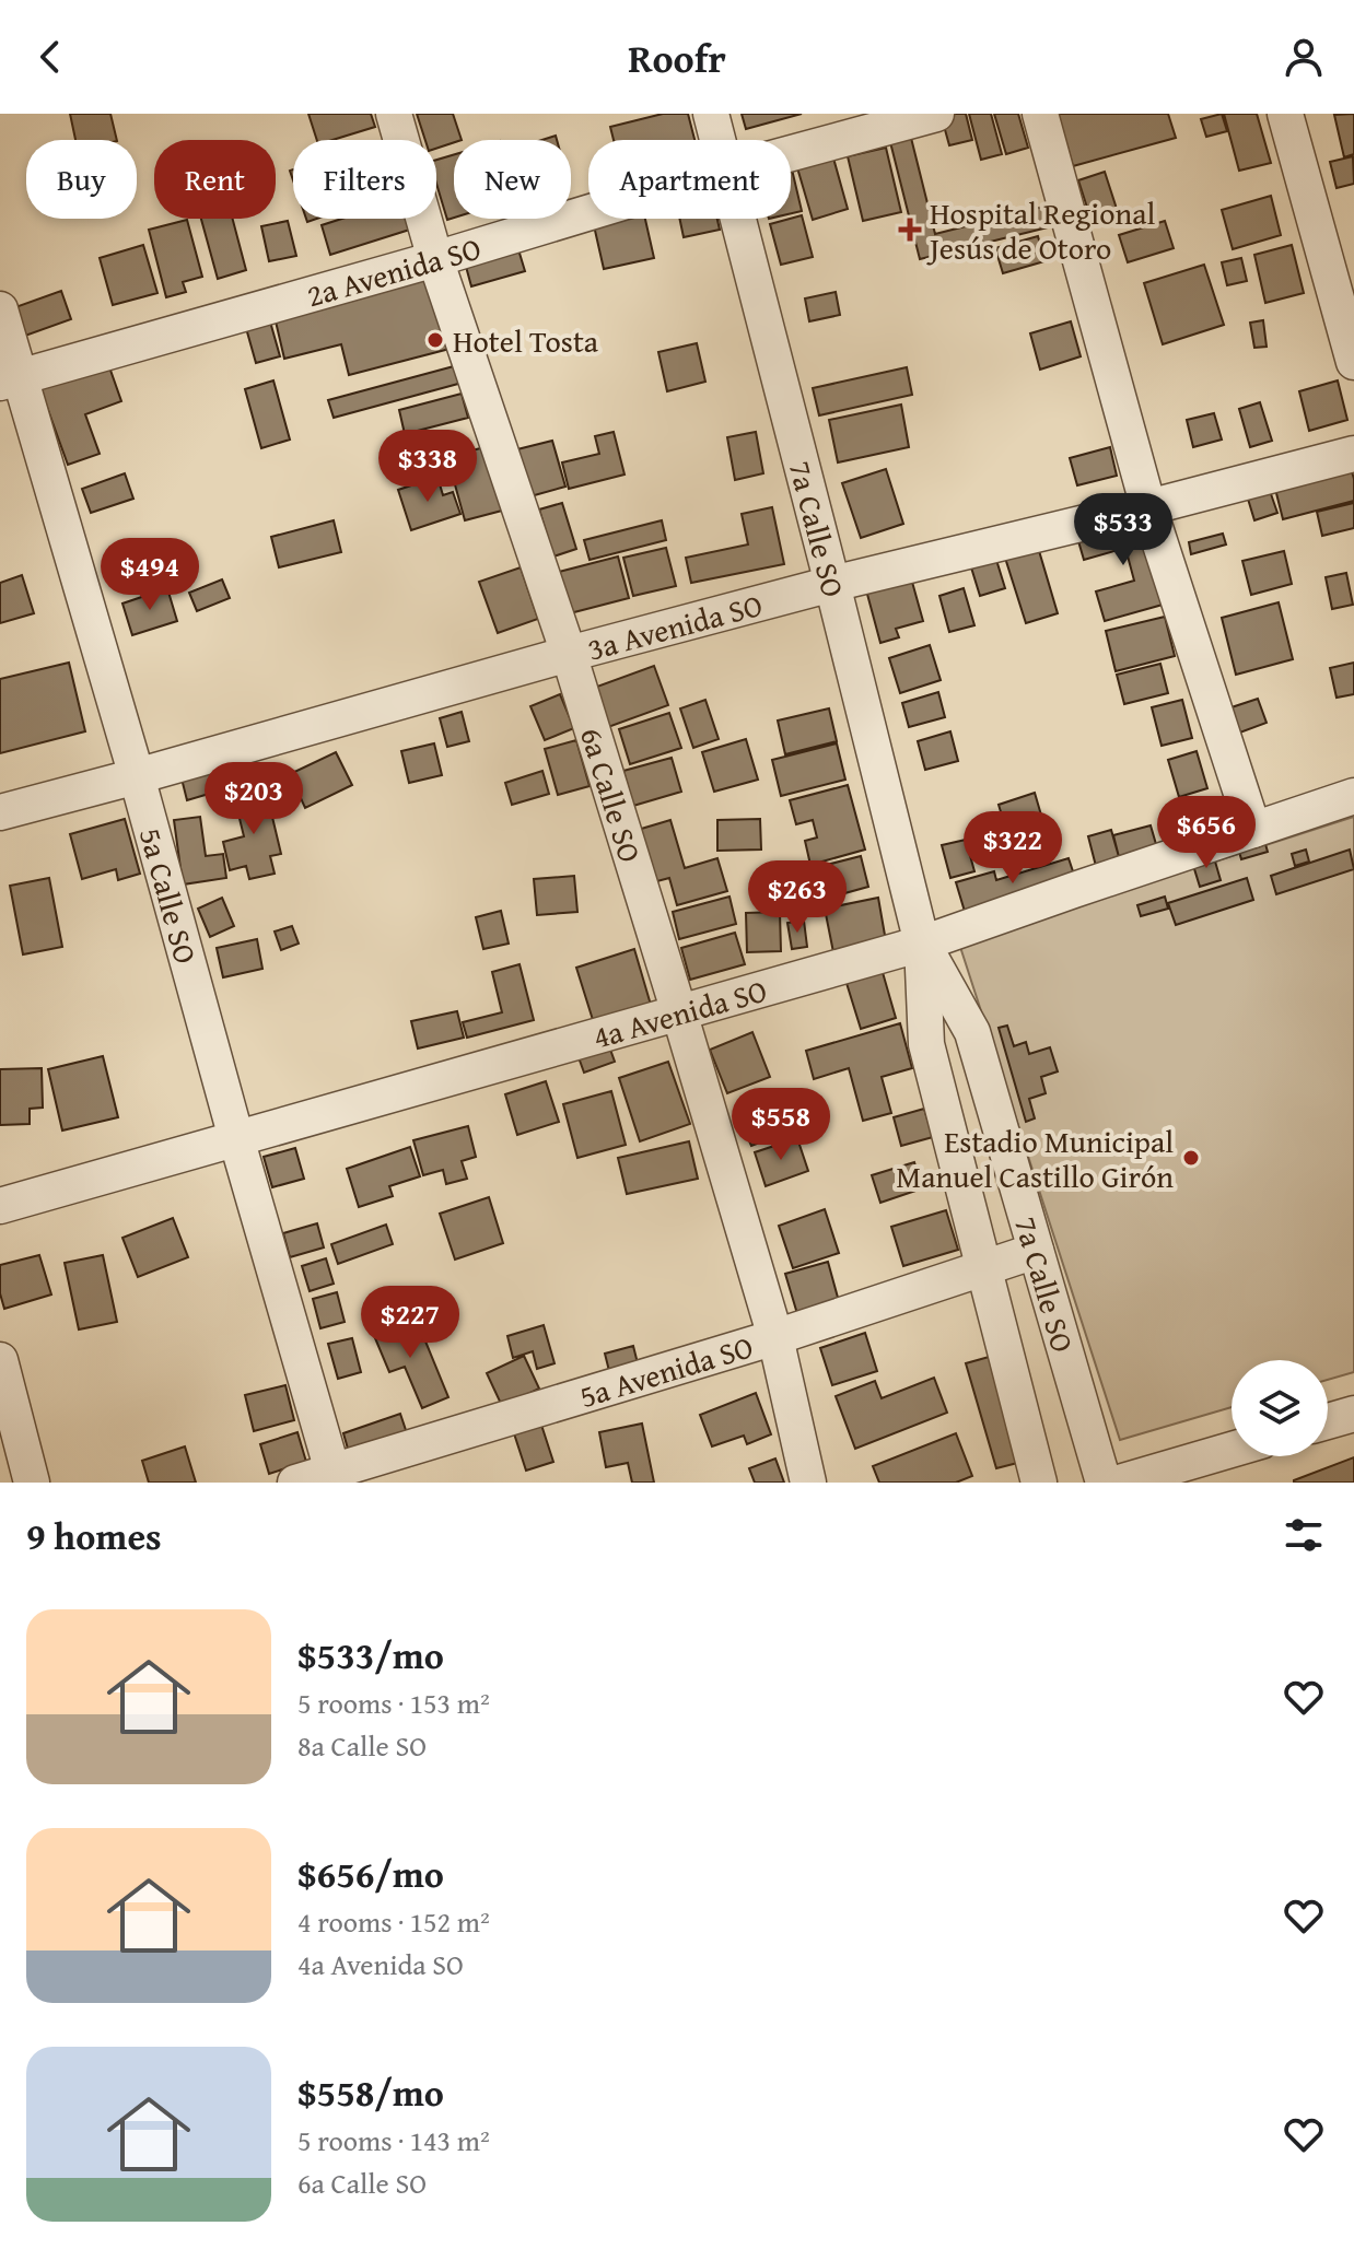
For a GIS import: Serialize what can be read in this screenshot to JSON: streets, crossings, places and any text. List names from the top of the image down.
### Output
{
  "streets": {
    "street": [
      "2a Avenida SO",
      "7a Calle SO",
      "3a Avenida SO",
      "6a Calle SO",
      "5a Calle SO",
      "4a Avenida SO",
      "5a Avenida SO"
    ]
  },
  "crossings": [
    ["2a Avenida SO", "6a Calle SO"],
    ["2a Avenida SO", "5a Calle SO"],
    ["7a Calle SO", "3a Avenida SO"],
    ["7a Calle SO", "4a Avenida SO"],
    ["7a Calle SO", "5a Avenida SO"],
    ["3a Avenida SO", "6a Calle SO"],
    ["3a Avenida SO", "5a Calle SO"],
    ["6a Calle SO", "4a Avenida SO"],
    ["6a Calle SO", "5a Avenida SO"],
    ["5a Calle SO", "4a Avenida SO"],
    ["5a Calle SO", "5a Avenida SO"]
  ],
  "places": {
    "health": ["Hospital Regional Jesús de Otoro"],
    "other": ["Hotel Tosta", "Estadio Municipal Manuel Castillo Girón"]
  },
  "page": {
    "header": "Roofr",
    "chip": [
      "Buy",
      "Rent",
      "Filters",
      "New",
      "Apartment"
    ],
    "price": [
      "$338",
      "$533",
      "$494",
      "$203",
      "$656",
      "$322",
      "$263",
      "$558",
      "$227"
    ],
    "heading": "9 homes",
    "list": [
      {
        "name": "$533/mo",
        "note": "5 rooms · 153 m² · 8a Calle SO"
      },
      {
        "name": "$656/mo",
        "note": "4 rooms · 152 m² · 4a Avenida SO"
      },
      {
        "name": "$558/mo",
        "note": "5 rooms · 143 m² · 6a Calle SO"
      }
    ]
  }
}
